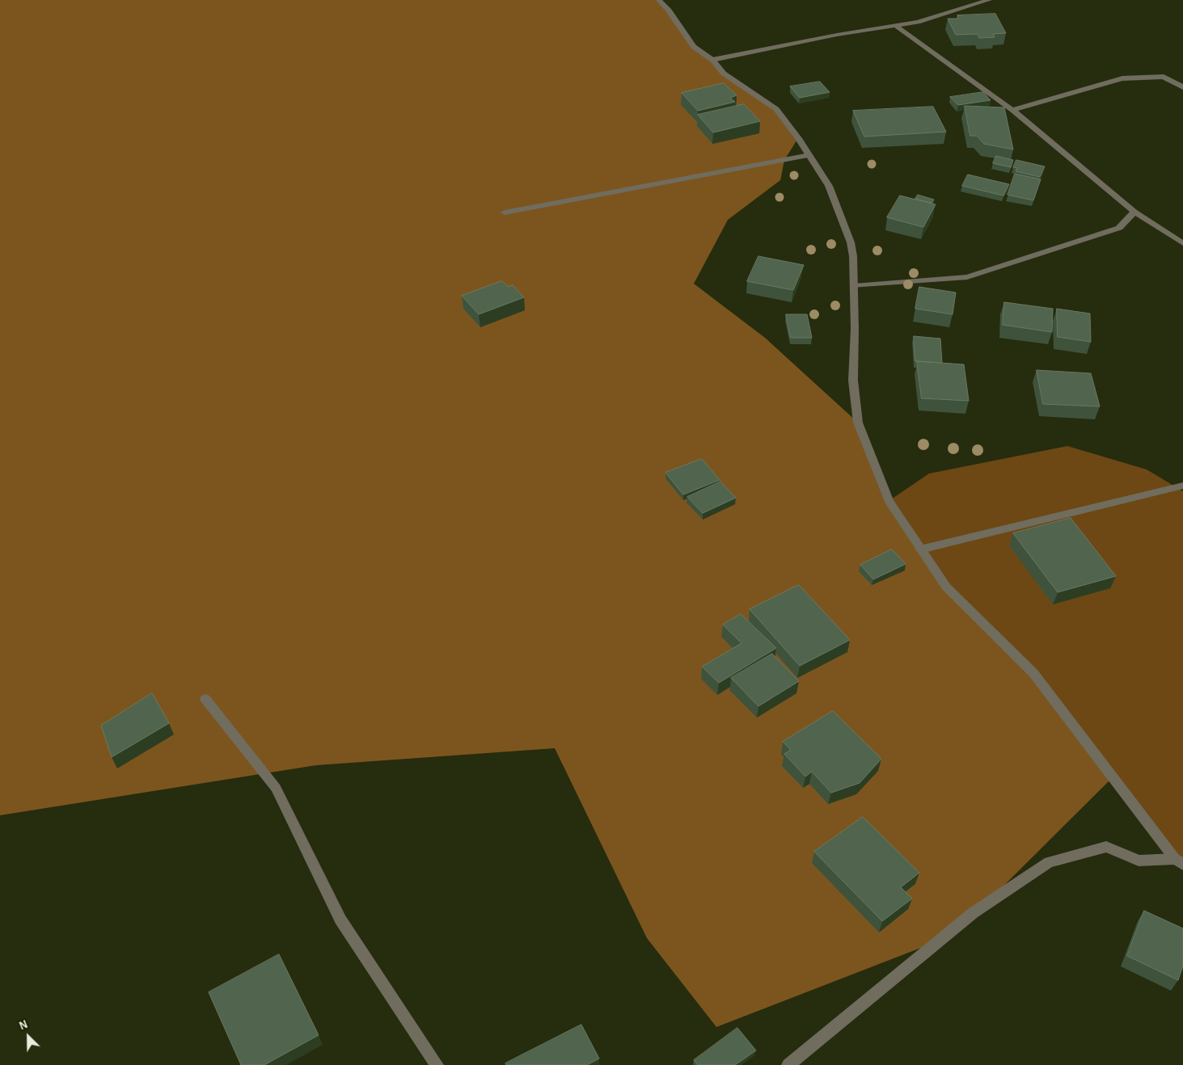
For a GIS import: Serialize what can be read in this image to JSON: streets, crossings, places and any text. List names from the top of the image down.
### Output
{
  "north": "top left"
}
